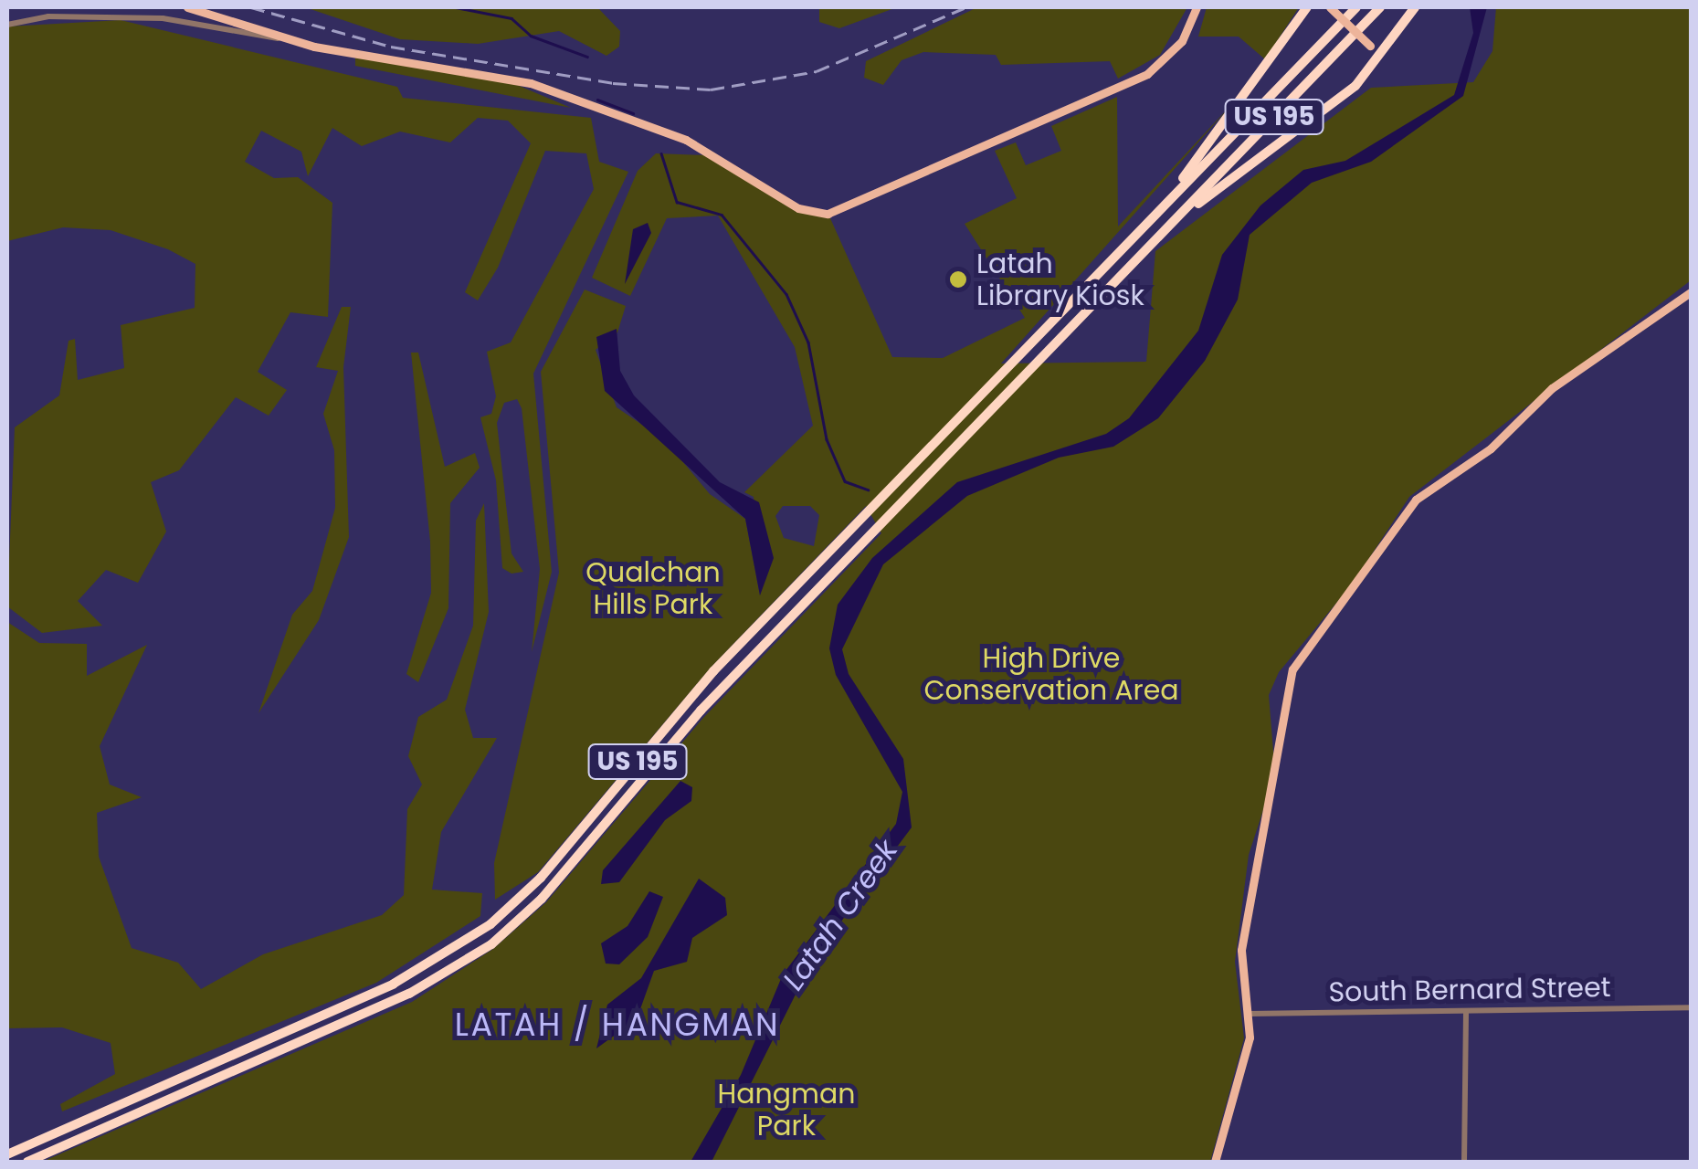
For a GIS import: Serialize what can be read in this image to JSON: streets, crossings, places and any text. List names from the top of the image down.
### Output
{
  "streets": {
    "highway": ["US 195"],
    "street": ["South Bernard Street"]
  },
  "districts": ["LATAH / HANGMAN"],
  "water": ["Latah Creek"],
  "parks": ["Qualchan Hills Park", "High Drive Conservation Area", "Hangman Park"],
  "places": ["Latah Library Kiosk"]
}
